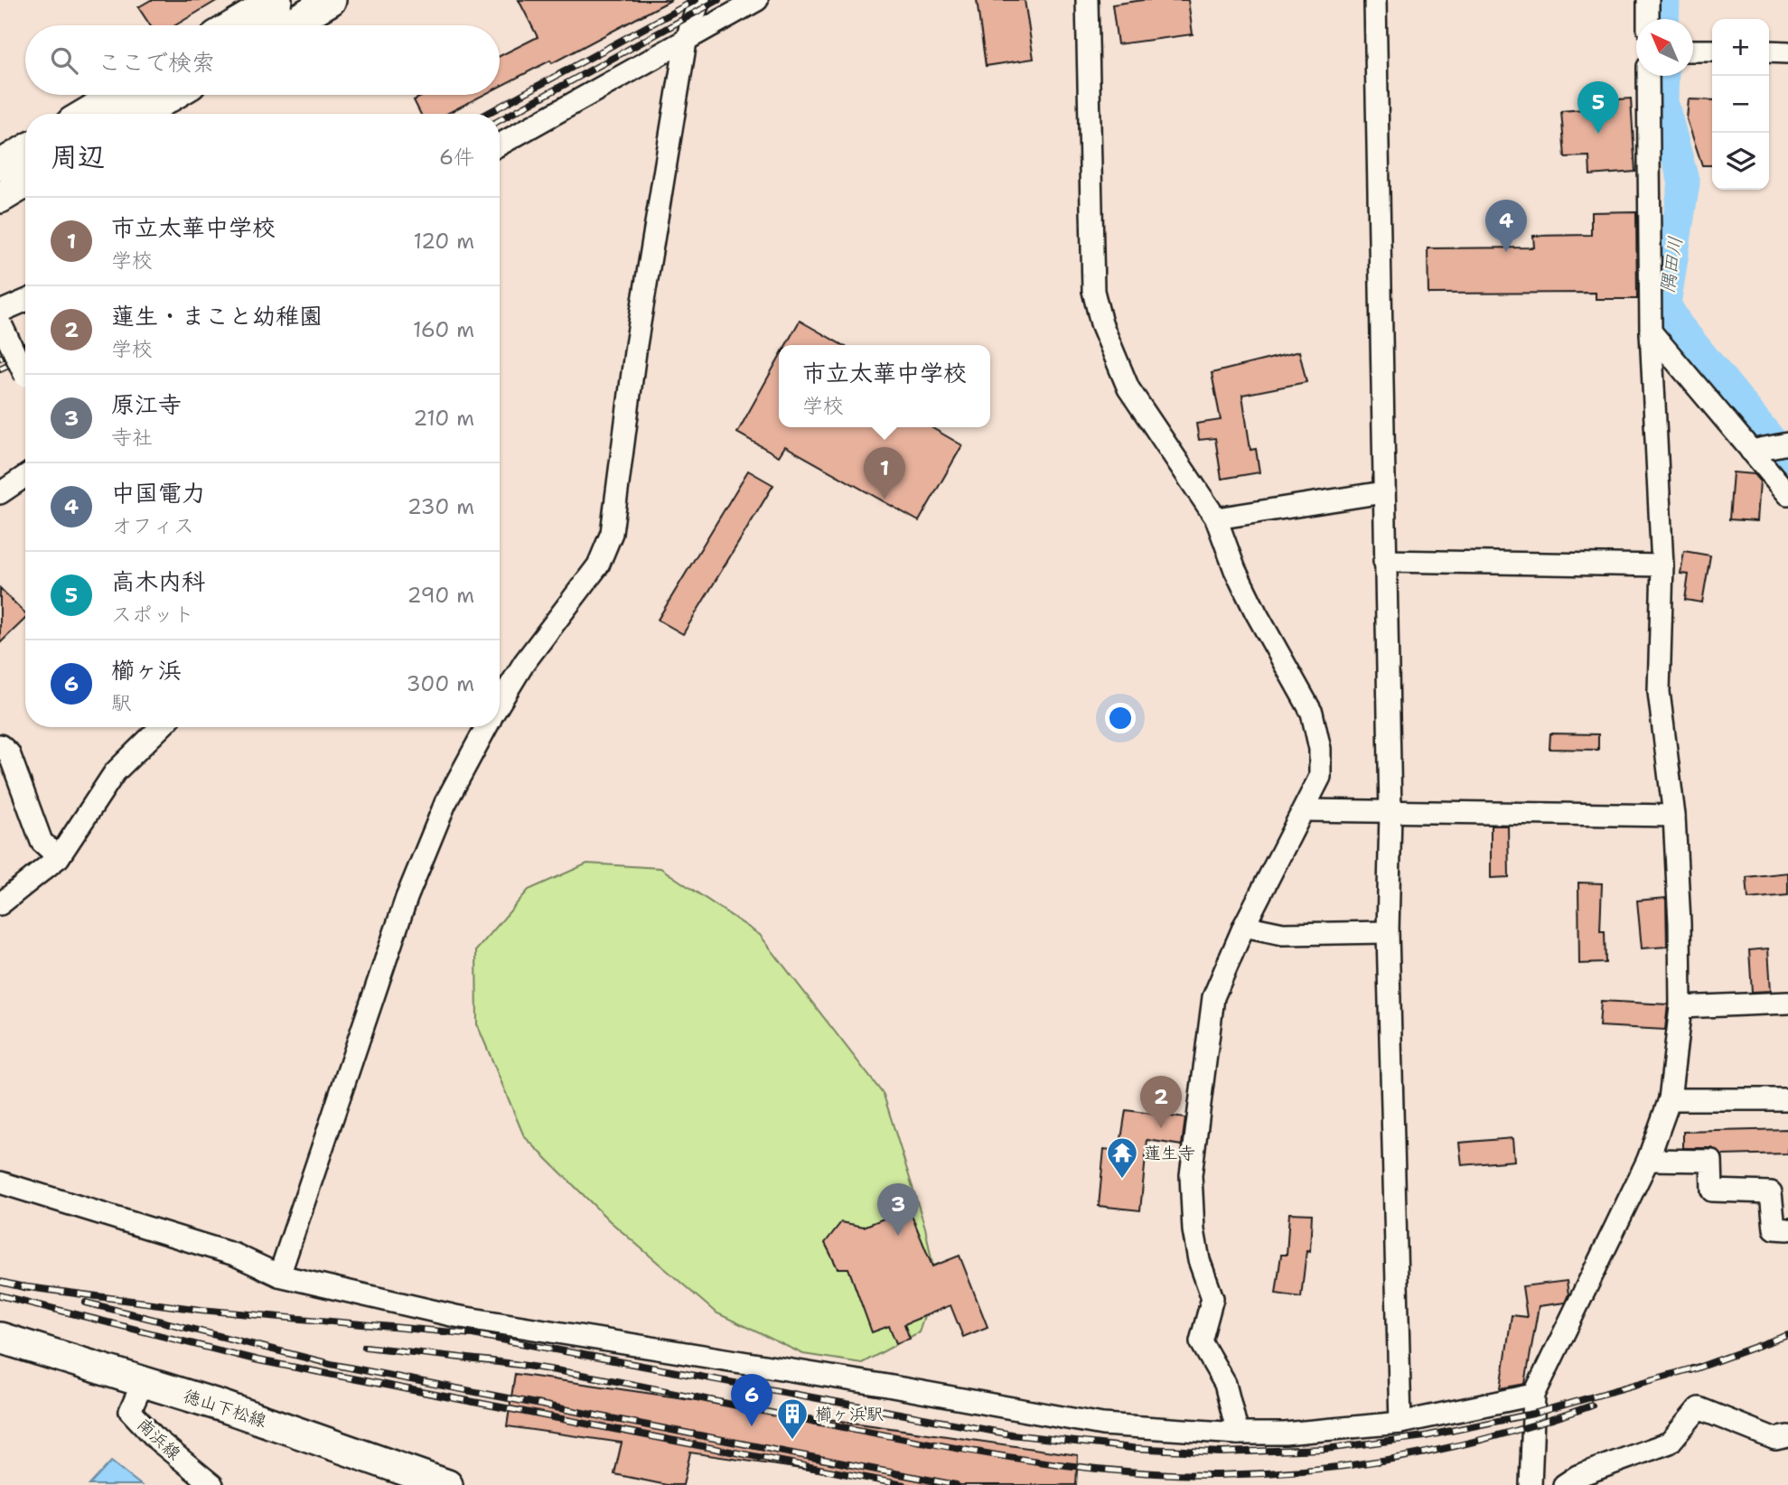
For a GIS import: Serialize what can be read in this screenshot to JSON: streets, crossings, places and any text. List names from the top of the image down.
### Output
{
  "streets": {
    "main road": ["徳山下松線"],
    "street": ["南浜線"]
  },
  "crossings": [
    ["徳山下松線", "南浜線"]
  ],
  "water": ["隅田川"],
  "places": {
    "temple": ["蓮生寺"],
    "building": ["櫛ヶ浜駅"]
  },
  "north": "top left",
  "page": {
    "map_buttons": ["+", "−"],
    "search": "ここで検索",
    "pins": [
      "5",
      "4",
      "1",
      "2",
      "3",
      "6"
    ],
    "heading": ["周辺", "6件"],
    "list": [
      {
        "mark": "1",
        "name": "市立太華中学校",
        "note": "学校",
        "value": "120 m"
      },
      {
        "mark": "2",
        "name": "蓮生・まこと幼稚園",
        "note": "学校",
        "value": "160 m"
      },
      {
        "mark": "3",
        "name": "原江寺",
        "note": "寺社",
        "value": "210 m"
      },
      {
        "mark": "4",
        "name": "中国電力",
        "note": "オフィス",
        "value": "230 m"
      },
      {
        "mark": "5",
        "name": "高木内科",
        "note": "スポット",
        "value": "290 m"
      },
      {
        "mark": "6",
        "name": "櫛ヶ浜",
        "note": "駅",
        "value": "300 m"
      }
    ],
    "popup": ["市立太華中学校", "学校"]
  }
}
